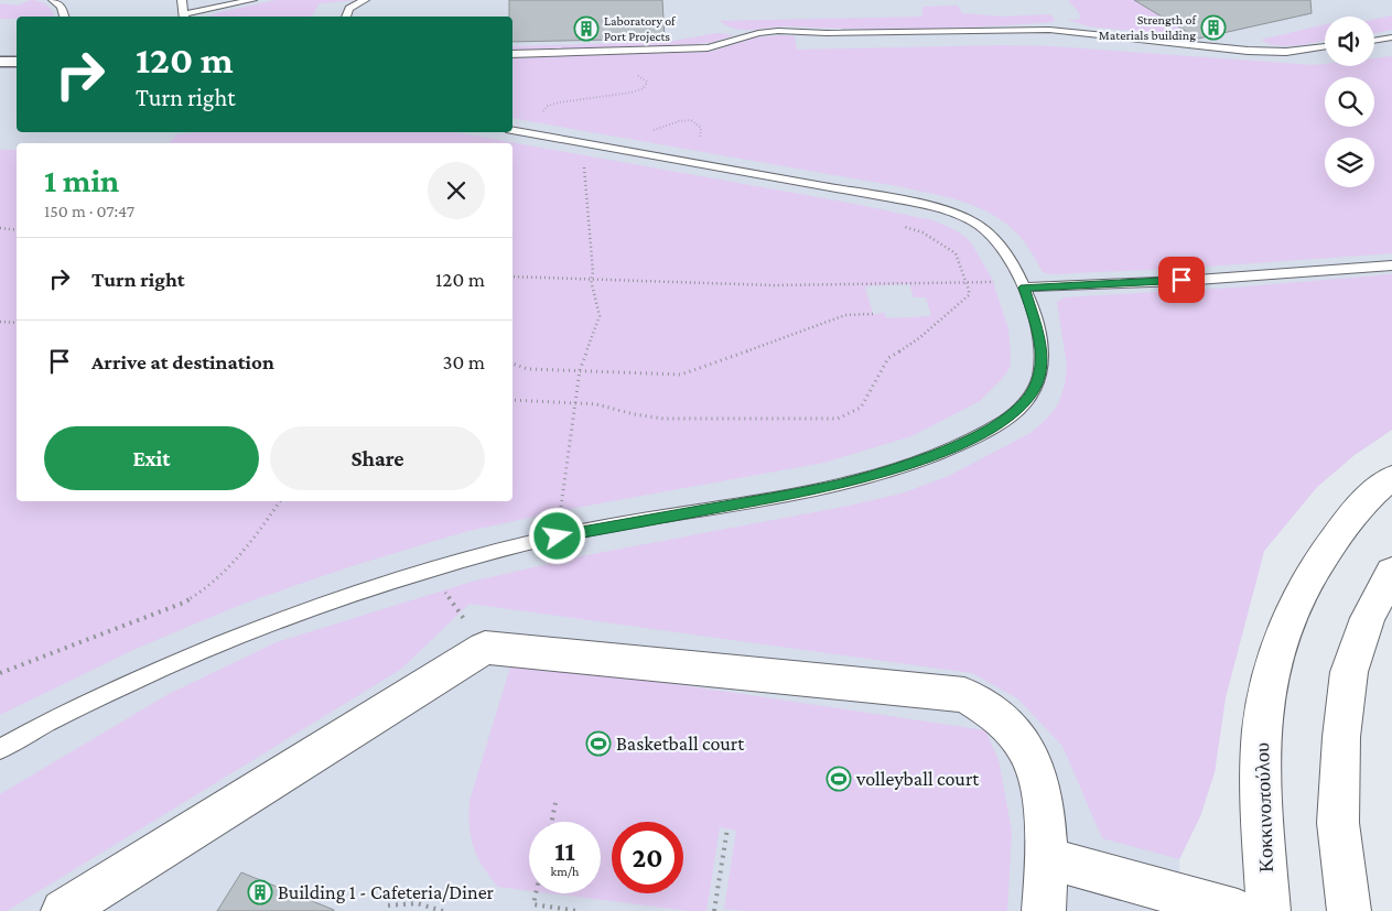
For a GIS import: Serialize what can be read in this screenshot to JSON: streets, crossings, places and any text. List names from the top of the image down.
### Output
{
  "streets": {
    "street": ["Κοκκινοπούλου"]
  },
  "places": {
    "building": ["Strength of Materials building", "Laboratory of Port Projects", "Building 1 - Cafeteria/Diner"],
    "sports": ["Basketball court", "volleyball court"]
  },
  "page": {
    "turn": ["120 m", "Turn right"],
    "heading": ["1 min", "150 m · 07:47"],
    "list": [
      {
        "name": "Turn right",
        "value": "120 m"
      },
      {
        "name": "Arrive at destination",
        "value": "30 m"
      }
    ],
    "buttons": ["Exit", "Share"],
    "speed": "11 km/h",
    "limit": "20"
  }
}
